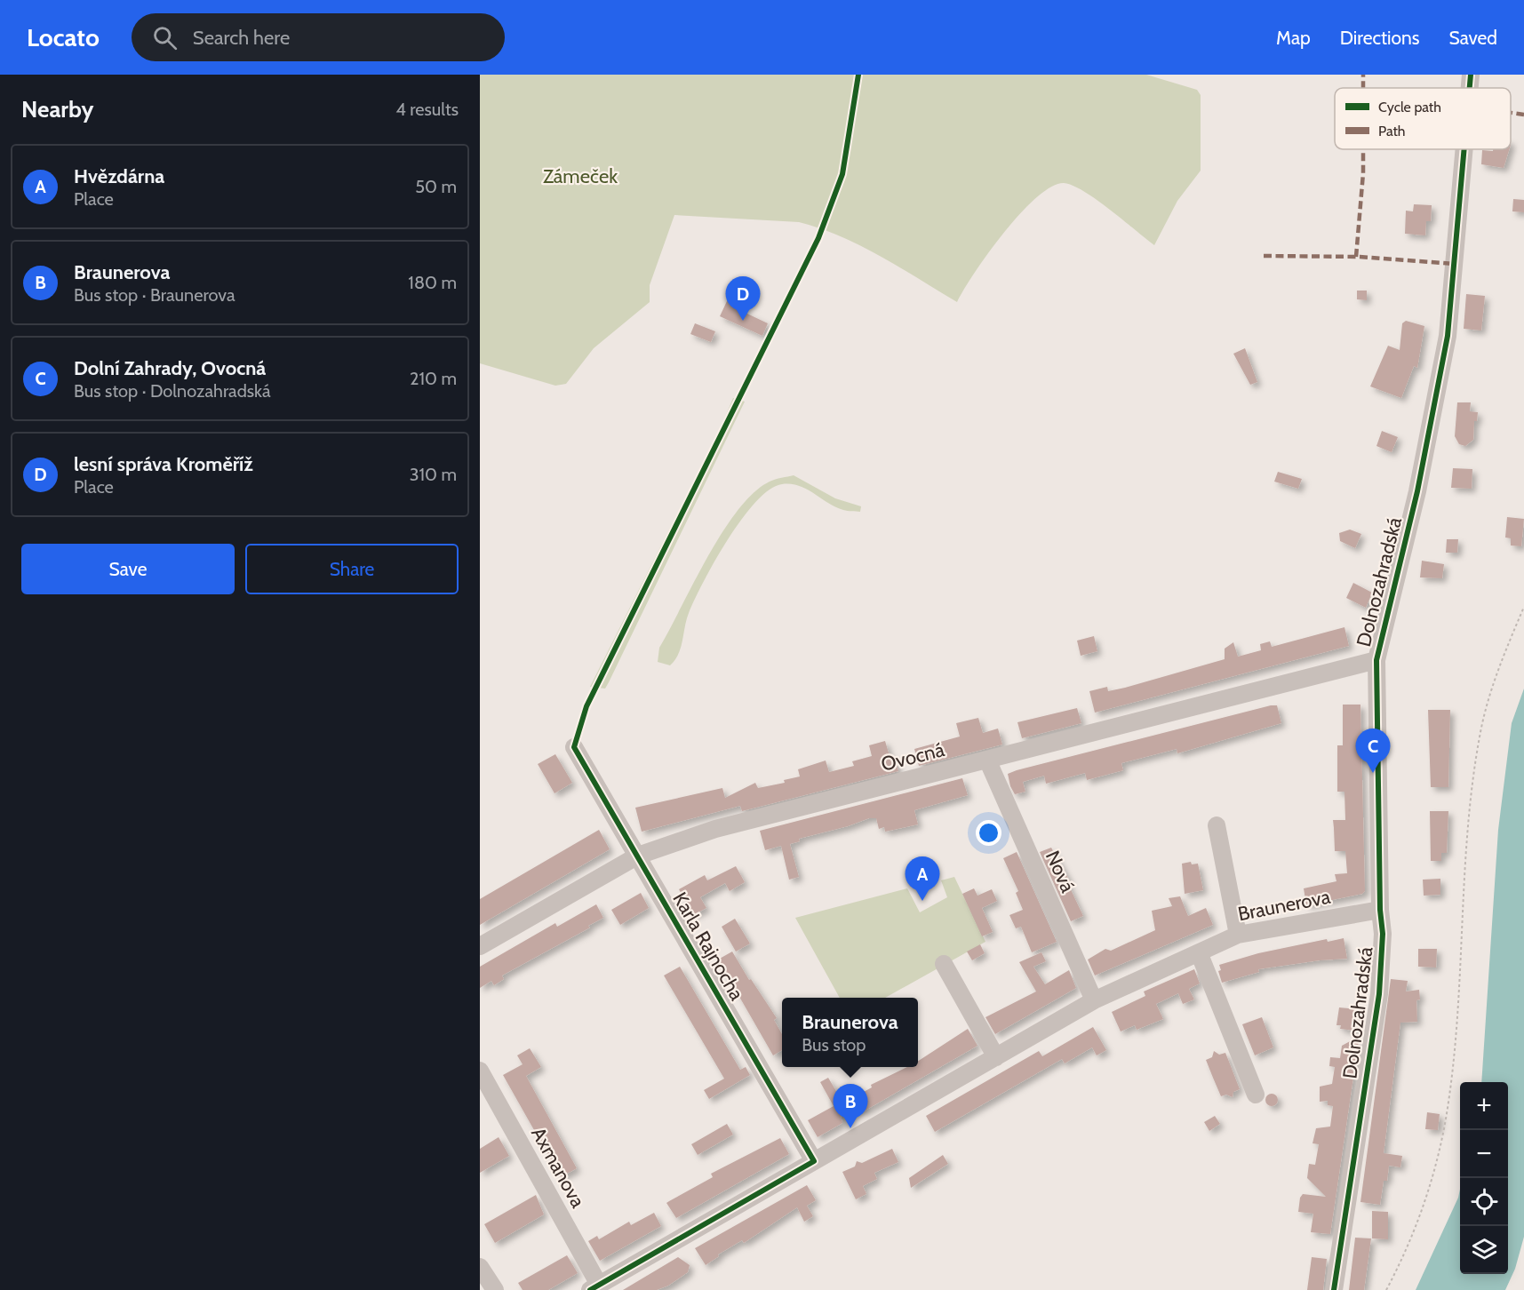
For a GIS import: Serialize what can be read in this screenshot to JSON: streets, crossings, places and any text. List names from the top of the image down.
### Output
{
  "streets": {
    "street": [
      "Dolnozahradská",
      "Ovocná",
      "Nová",
      "Braunerova",
      "Karla Rajnocha",
      "Axmanova"
    ]
  },
  "crossings": [
    ["Dolnozahradská", "Ovocná"],
    ["Dolnozahradská", "Braunerova"],
    ["Ovocná", "Nová"],
    ["Ovocná", "Karla Rajnocha"],
    ["Nová", "Braunerova"],
    ["Braunerova", "Karla Rajnocha"],
    ["Braunerova", "Axmanova"]
  ],
  "parks": ["Zámeček"],
  "legend": ["Cycle path", "Path"],
  "page": {
    "header": "Locato",
    "search": "Search here",
    "nav": ["Map", "Directions", "Saved"],
    "heading": ["Nearby", "4 results"],
    "list": [
      {
        "mark": "A",
        "name": "Hvězdárna",
        "note": "Place",
        "value": "50 m"
      },
      {
        "mark": "B",
        "name": "Braunerova",
        "note": "Bus stop · Braunerova",
        "value": "180 m"
      },
      {
        "mark": "C",
        "name": "Dolní Zahrady, Ovocná",
        "note": "Bus stop · Dolnozahradská",
        "value": "210 m"
      },
      {
        "mark": "D",
        "name": "lesní správa Kroměříž",
        "note": "Place",
        "value": "310 m"
      }
    ],
    "pins": [
      "D",
      "C",
      "A",
      "B"
    ],
    "buttons": ["Save", "Share"],
    "popup": ["Braunerova", "Bus stop"],
    "map_buttons": ["+", "−"]
  }
}
